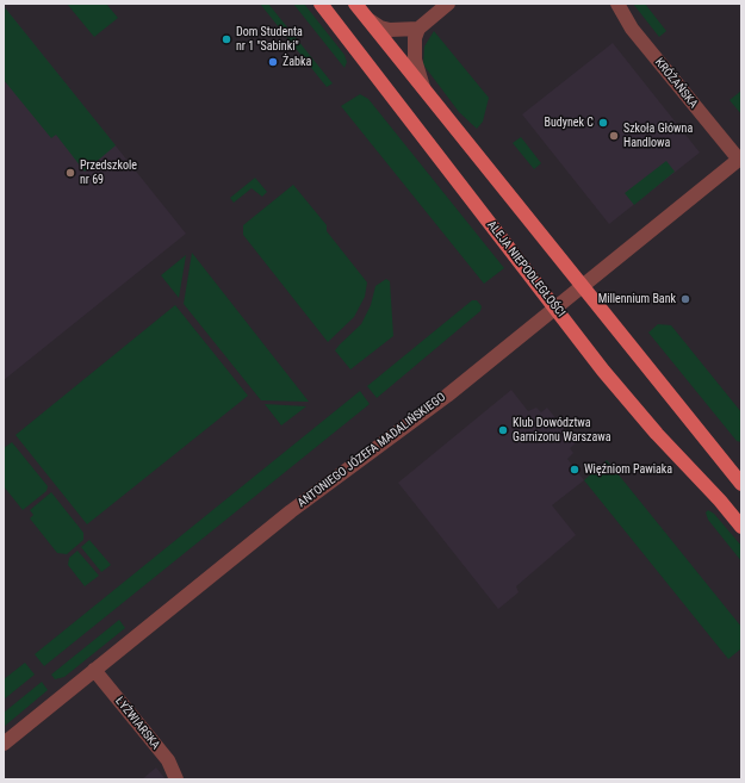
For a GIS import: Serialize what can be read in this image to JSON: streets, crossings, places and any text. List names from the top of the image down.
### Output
{
  "streets": {
    "main road": ["ALEJA NIEPODLEGŁOŚCI"],
    "street": ["KRÓŻAŃSKA", "ANTONIEGO JÓZEFA MADALIŃSKIEGO", "ŁYŻWIARSKA"]
  },
  "crossings": [
    ["KRÓŻAŃSKA", "ANTONIEGO JÓZEFA MADALIŃSKIEGO"],
    ["ALEJA NIEPODLEGŁOŚCI", "ANTONIEGO JÓZEFA MADALIŃSKIEGO"],
    ["ANTONIEGO JÓZEFA MADALIŃSKIEGO", "ŁYŻWIARSKA"]
  ],
  "places": [
    "Dom Studenta nr 1 \"Sabinki\"",
    "Żabka",
    "Budynek C",
    "Szkoła Główna Handlowa",
    "Przedszkole nr 69",
    "Millennium Bank",
    "Klub Dowództwa Garnizonu Warszawa",
    "Więźniom Pawiaka"
  ]
}
